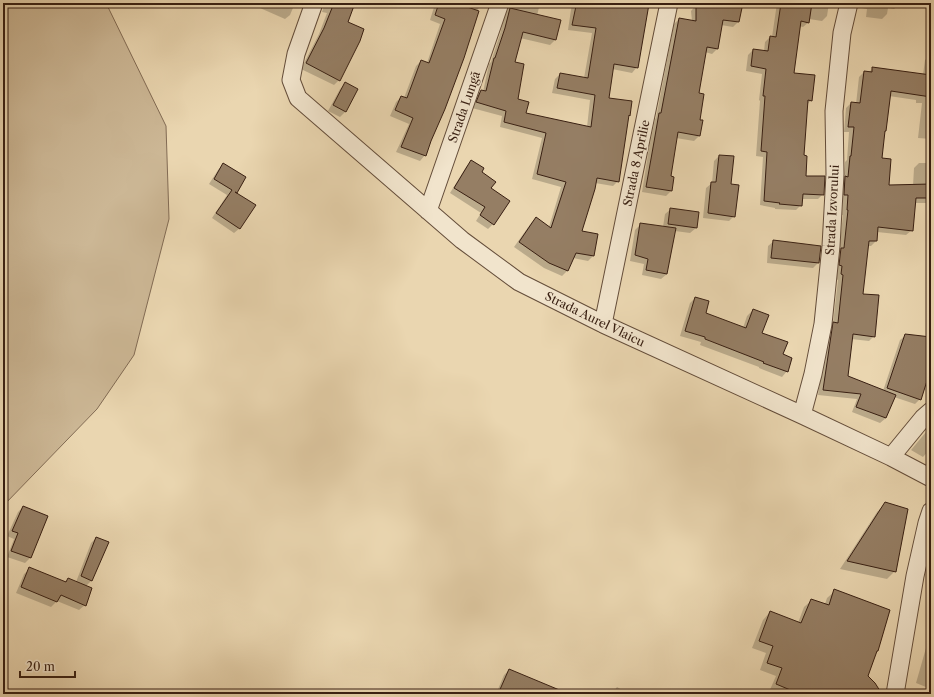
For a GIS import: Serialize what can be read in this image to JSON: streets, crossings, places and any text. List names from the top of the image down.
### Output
{
  "streets": {
    "street": [
      "Strada Lungă",
      "Strada 8 Aprilie",
      "Strada Izvorului",
      "Strada Aurel Vlaicu"
    ]
  },
  "crossings": [
    ["Strada Lungă", "Strada Aurel Vlaicu"],
    ["Strada 8 Aprilie", "Strada Aurel Vlaicu"],
    ["Strada Izvorului", "Strada Aurel Vlaicu"]
  ],
  "scale_bar": "20 m"
}
